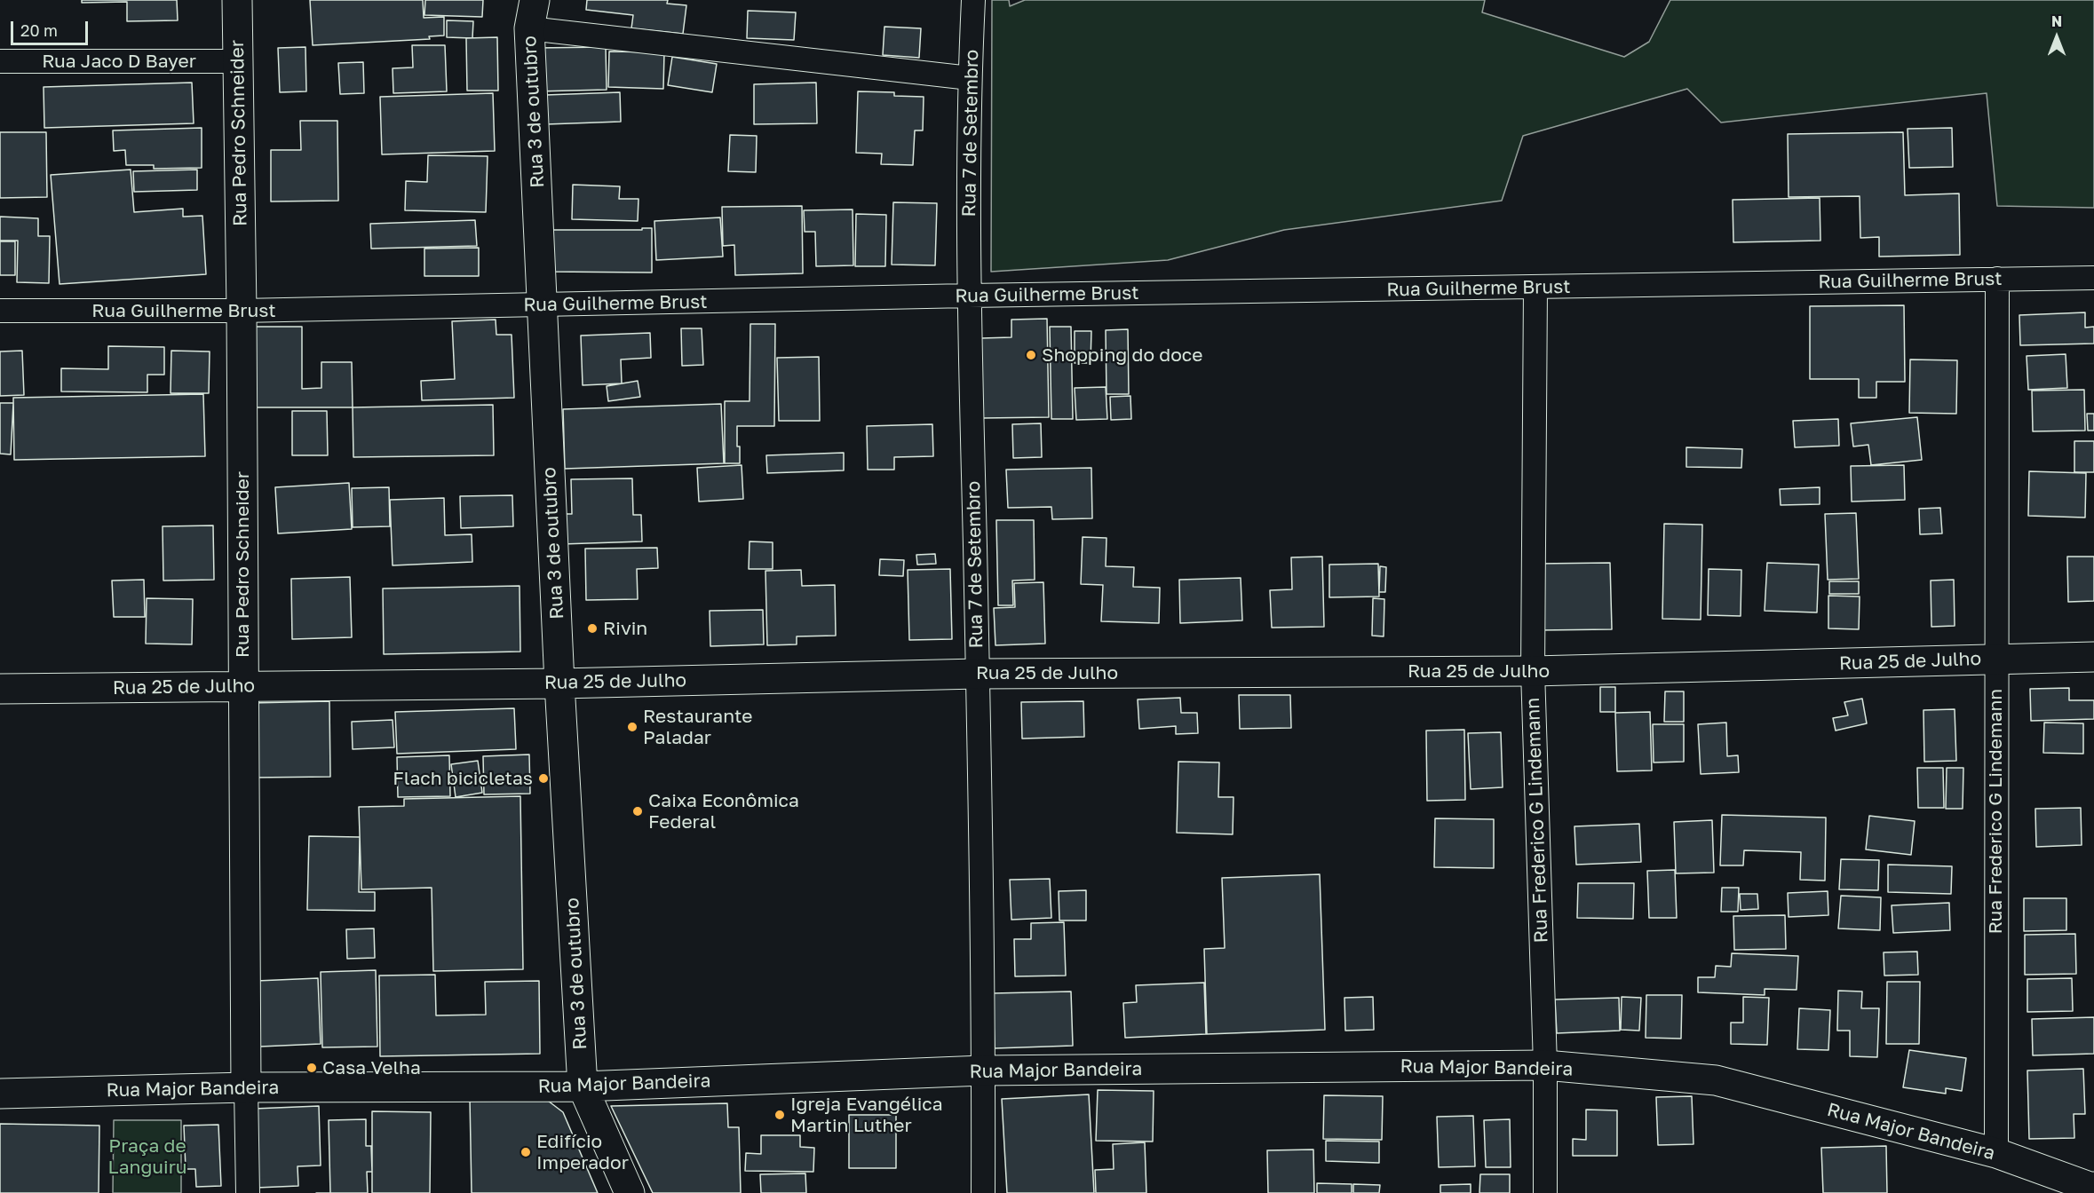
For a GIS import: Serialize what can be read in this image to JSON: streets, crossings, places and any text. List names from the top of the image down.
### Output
{
  "streets": {
    "main road": [
      "Rua 3 de outubro",
      "Rua Pedro Schneider",
      "Rua 25 de Julho",
      "Rua Major Bandeira"
    ],
    "street": [
      "Rua Jaco D Bayer",
      "Rua 7 de Setembro",
      "Rua Guilherme Brust",
      "Rua Frederico G Lindemann"
    ]
  },
  "crossings": [
    ["Rua Jaco D Bayer", "Rua Pedro Schneider"],
    ["Rua 3 de outubro", "Rua Guilherme Brust"],
    ["Rua 3 de outubro", "Rua 25 de Julho"],
    ["Rua 3 de outubro", "Rua Major Bandeira"],
    ["Rua Pedro Schneider", "Rua Guilherme Brust"],
    ["Rua Pedro Schneider", "Rua 25 de Julho"],
    ["Rua Pedro Schneider", "Rua Major Bandeira"],
    ["Rua 7 de Setembro", "Rua Guilherme Brust"],
    ["Rua 7 de Setembro", "Rua 25 de Julho"],
    ["Rua 7 de Setembro", "Rua Major Bandeira"],
    ["Rua Guilherme Brust", "Rua Frederico G Lindemann"],
    ["Rua 25 de Julho", "Rua Frederico G Lindemann"],
    ["Rua Frederico G Lindemann", "Rua Major Bandeira"]
  ],
  "parks": ["Praça de Languiru"],
  "places": [
    "Shopping do doce",
    "Rivin",
    "Restaurante Paladar",
    "Flach bicicletas",
    "Caixa Econômica Federal",
    "Casa Velha",
    "Igreja Evangélica Martin Luther",
    "Edifício Imperador"
  ],
  "scale_bar": "20 m",
  "north": "top"
}
